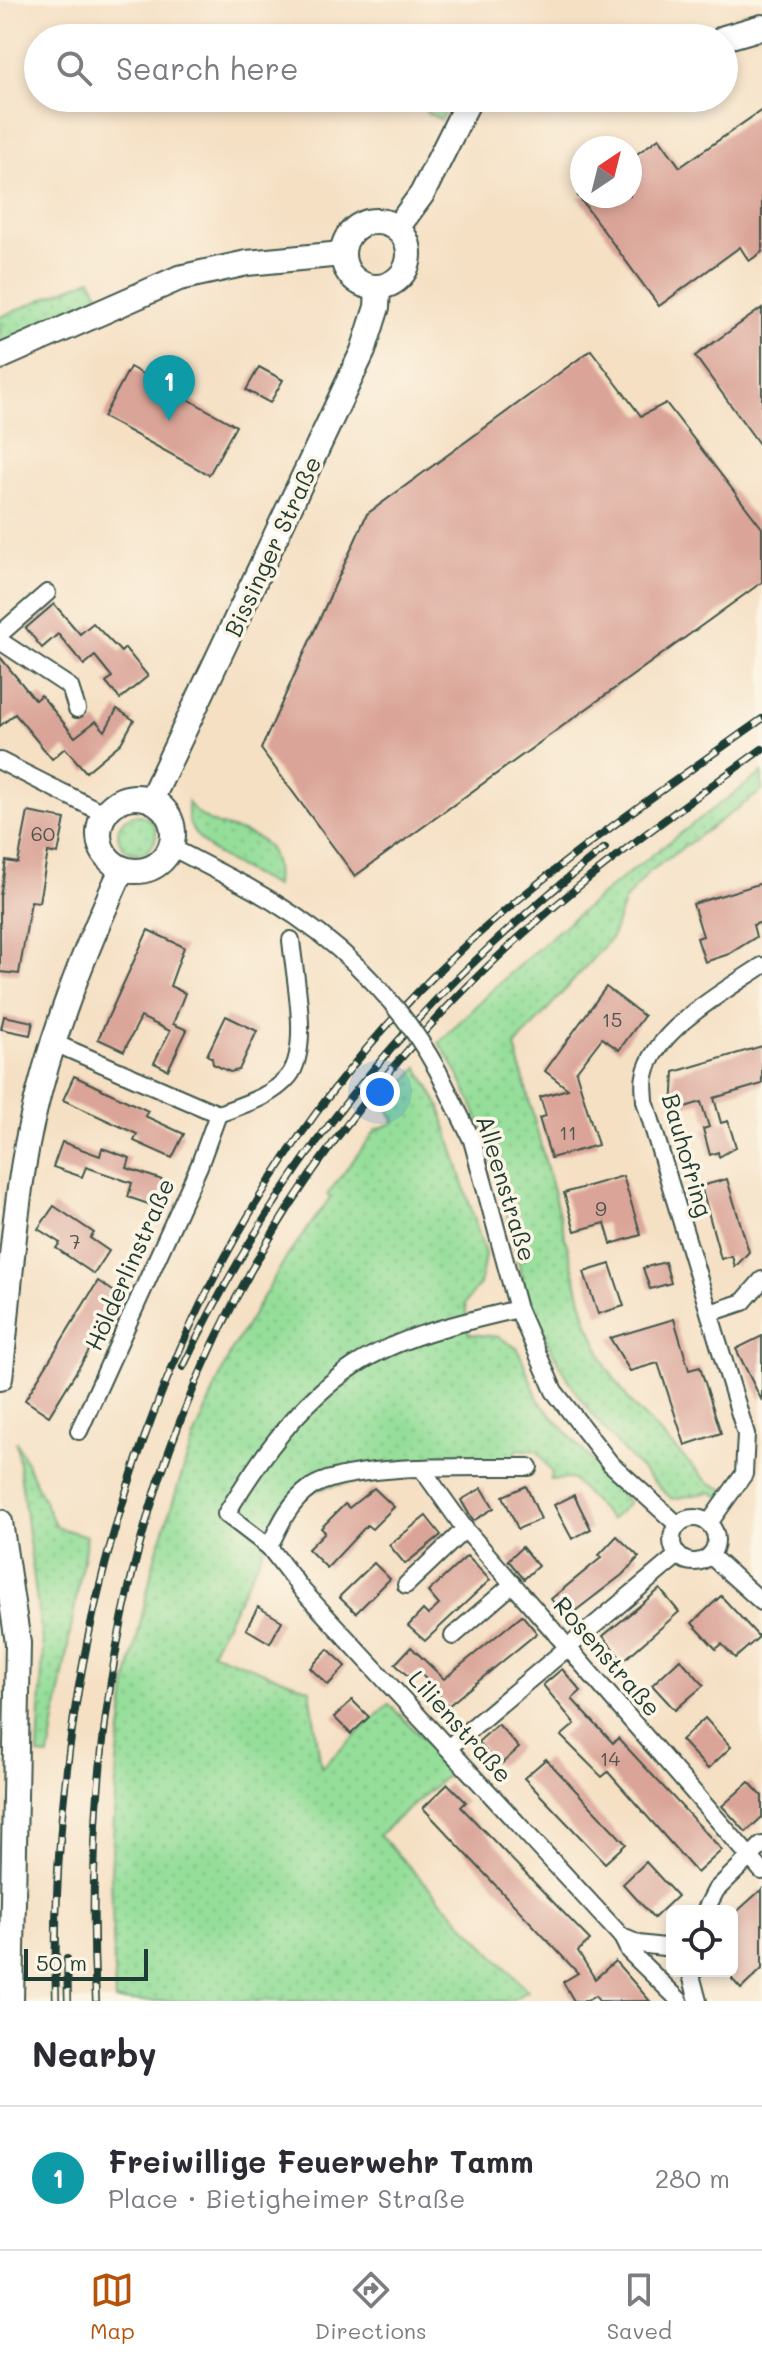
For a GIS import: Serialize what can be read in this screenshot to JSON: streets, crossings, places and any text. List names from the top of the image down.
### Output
{
  "streets": {
    "main road": ["Bissinger Straße"],
    "street": [
      "Bauhofring",
      "Alleenstraße",
      "Hölderlinstraße",
      "Rosenstraße",
      "Lilienstraße"
    ]
  },
  "crossings": [
    ["Bissinger Straße", "Alleenstraße"],
    ["Bauhofring", "Alleenstraße"],
    ["Alleenstraße", "Lilienstraße"]
  ],
  "house_numbers": [
    "60",
    "15",
    "11",
    "9",
    "7",
    "14"
  ],
  "scale_bar": "50 m",
  "north": "top right",
  "page": {
    "search": "Search here",
    "pins": "1",
    "scale": "50 m",
    "heading": "Nearby",
    "list": [
      {
        "mark": "1",
        "name": "Freiwillige Feuerwehr Tamm",
        "note": "Place · Bietigheimer Straße",
        "value": "280 m"
      }
    ],
    "nav": ["Map", "Directions", "Saved"]
  }
}
